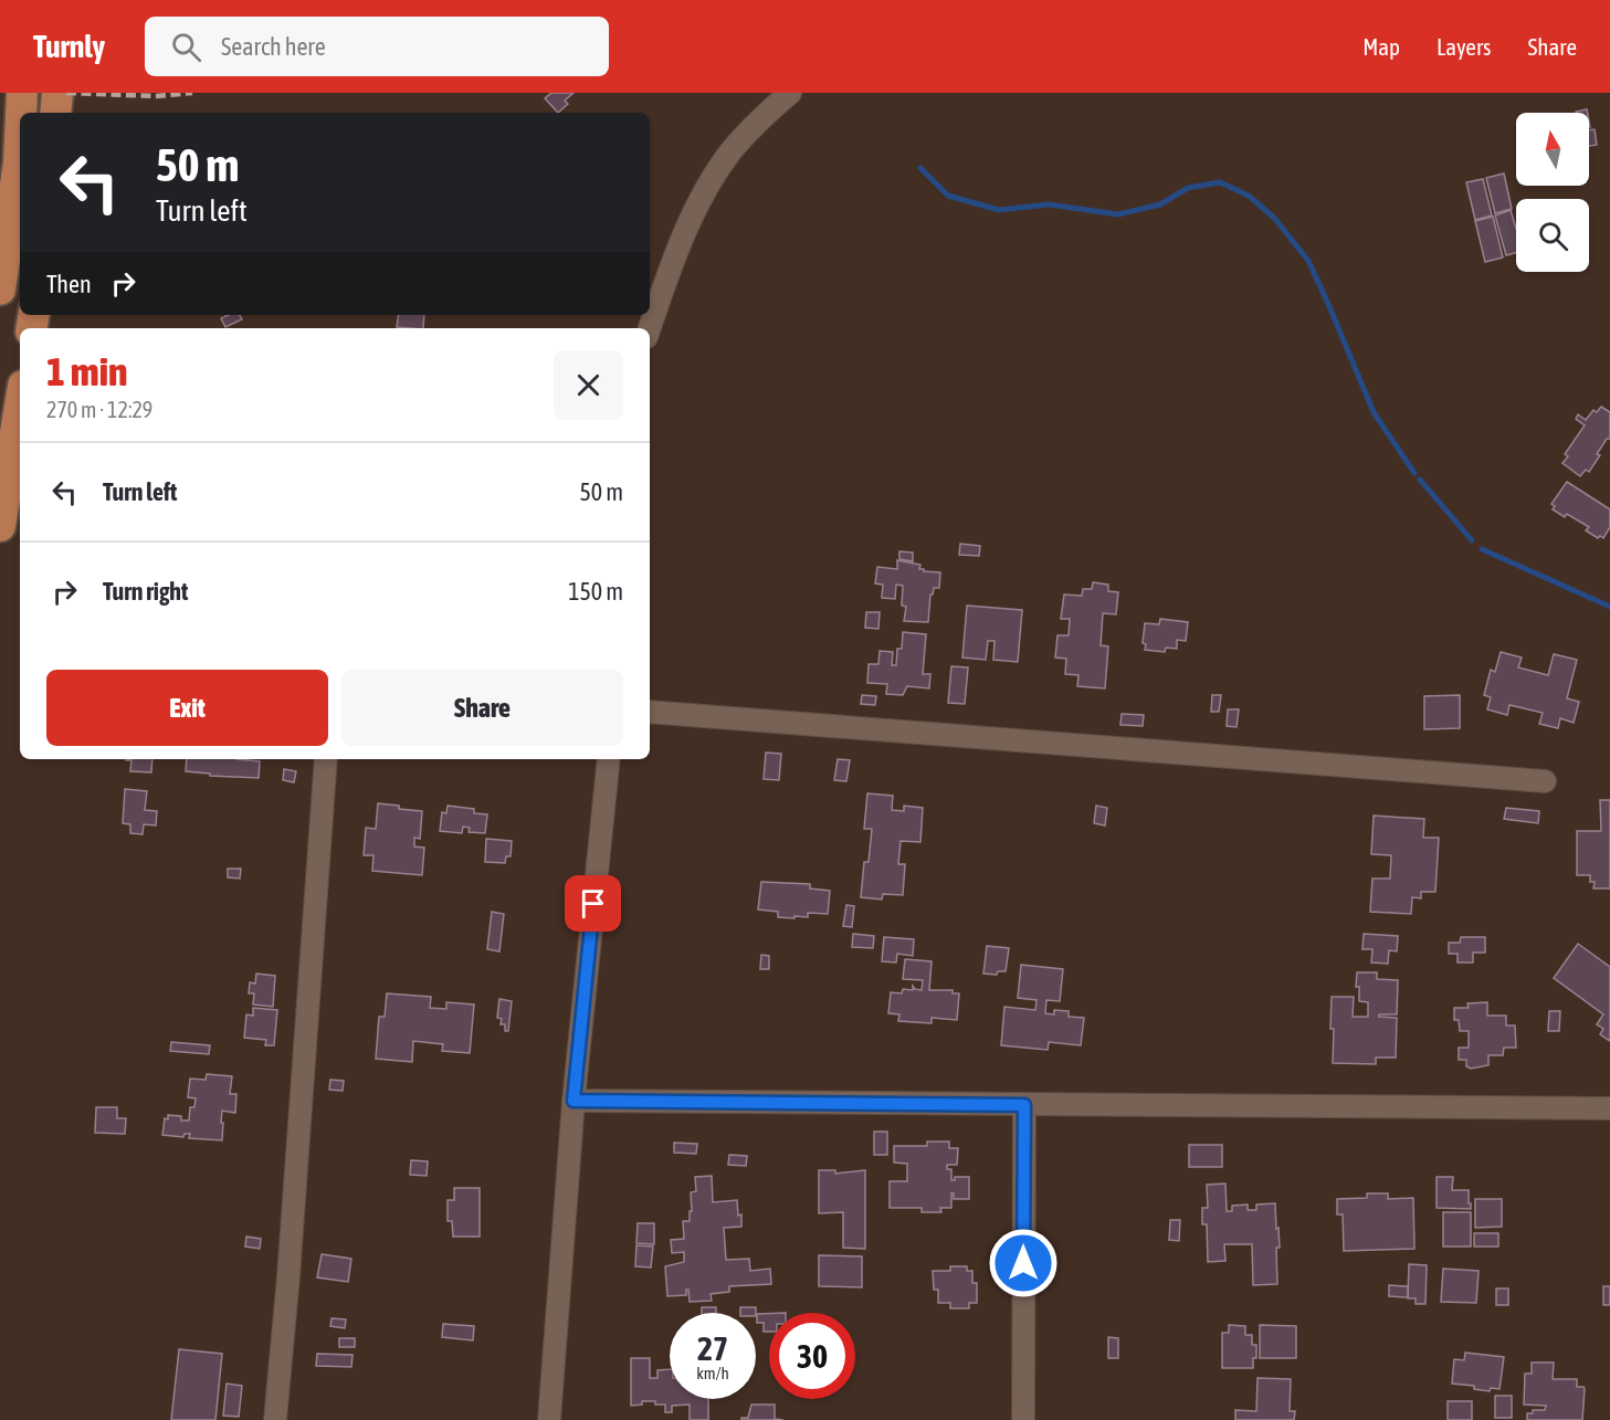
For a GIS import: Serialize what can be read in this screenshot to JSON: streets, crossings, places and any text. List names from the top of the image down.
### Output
{
  "north": "top",
  "page": {
    "header": "Turnly",
    "search": "Search here",
    "nav": ["Map", "Layers", "Share"],
    "turn": ["50 m", "Turn left"],
    "then": "Then",
    "heading": ["1 min", "270 m · 12:29"],
    "list": [
      {
        "name": "Turn left",
        "value": "50 m"
      },
      {
        "name": "Turn right",
        "value": "150 m"
      }
    ],
    "buttons": ["Exit", "Share"],
    "speed": "27 km/h",
    "limit": "30"
  }
}
